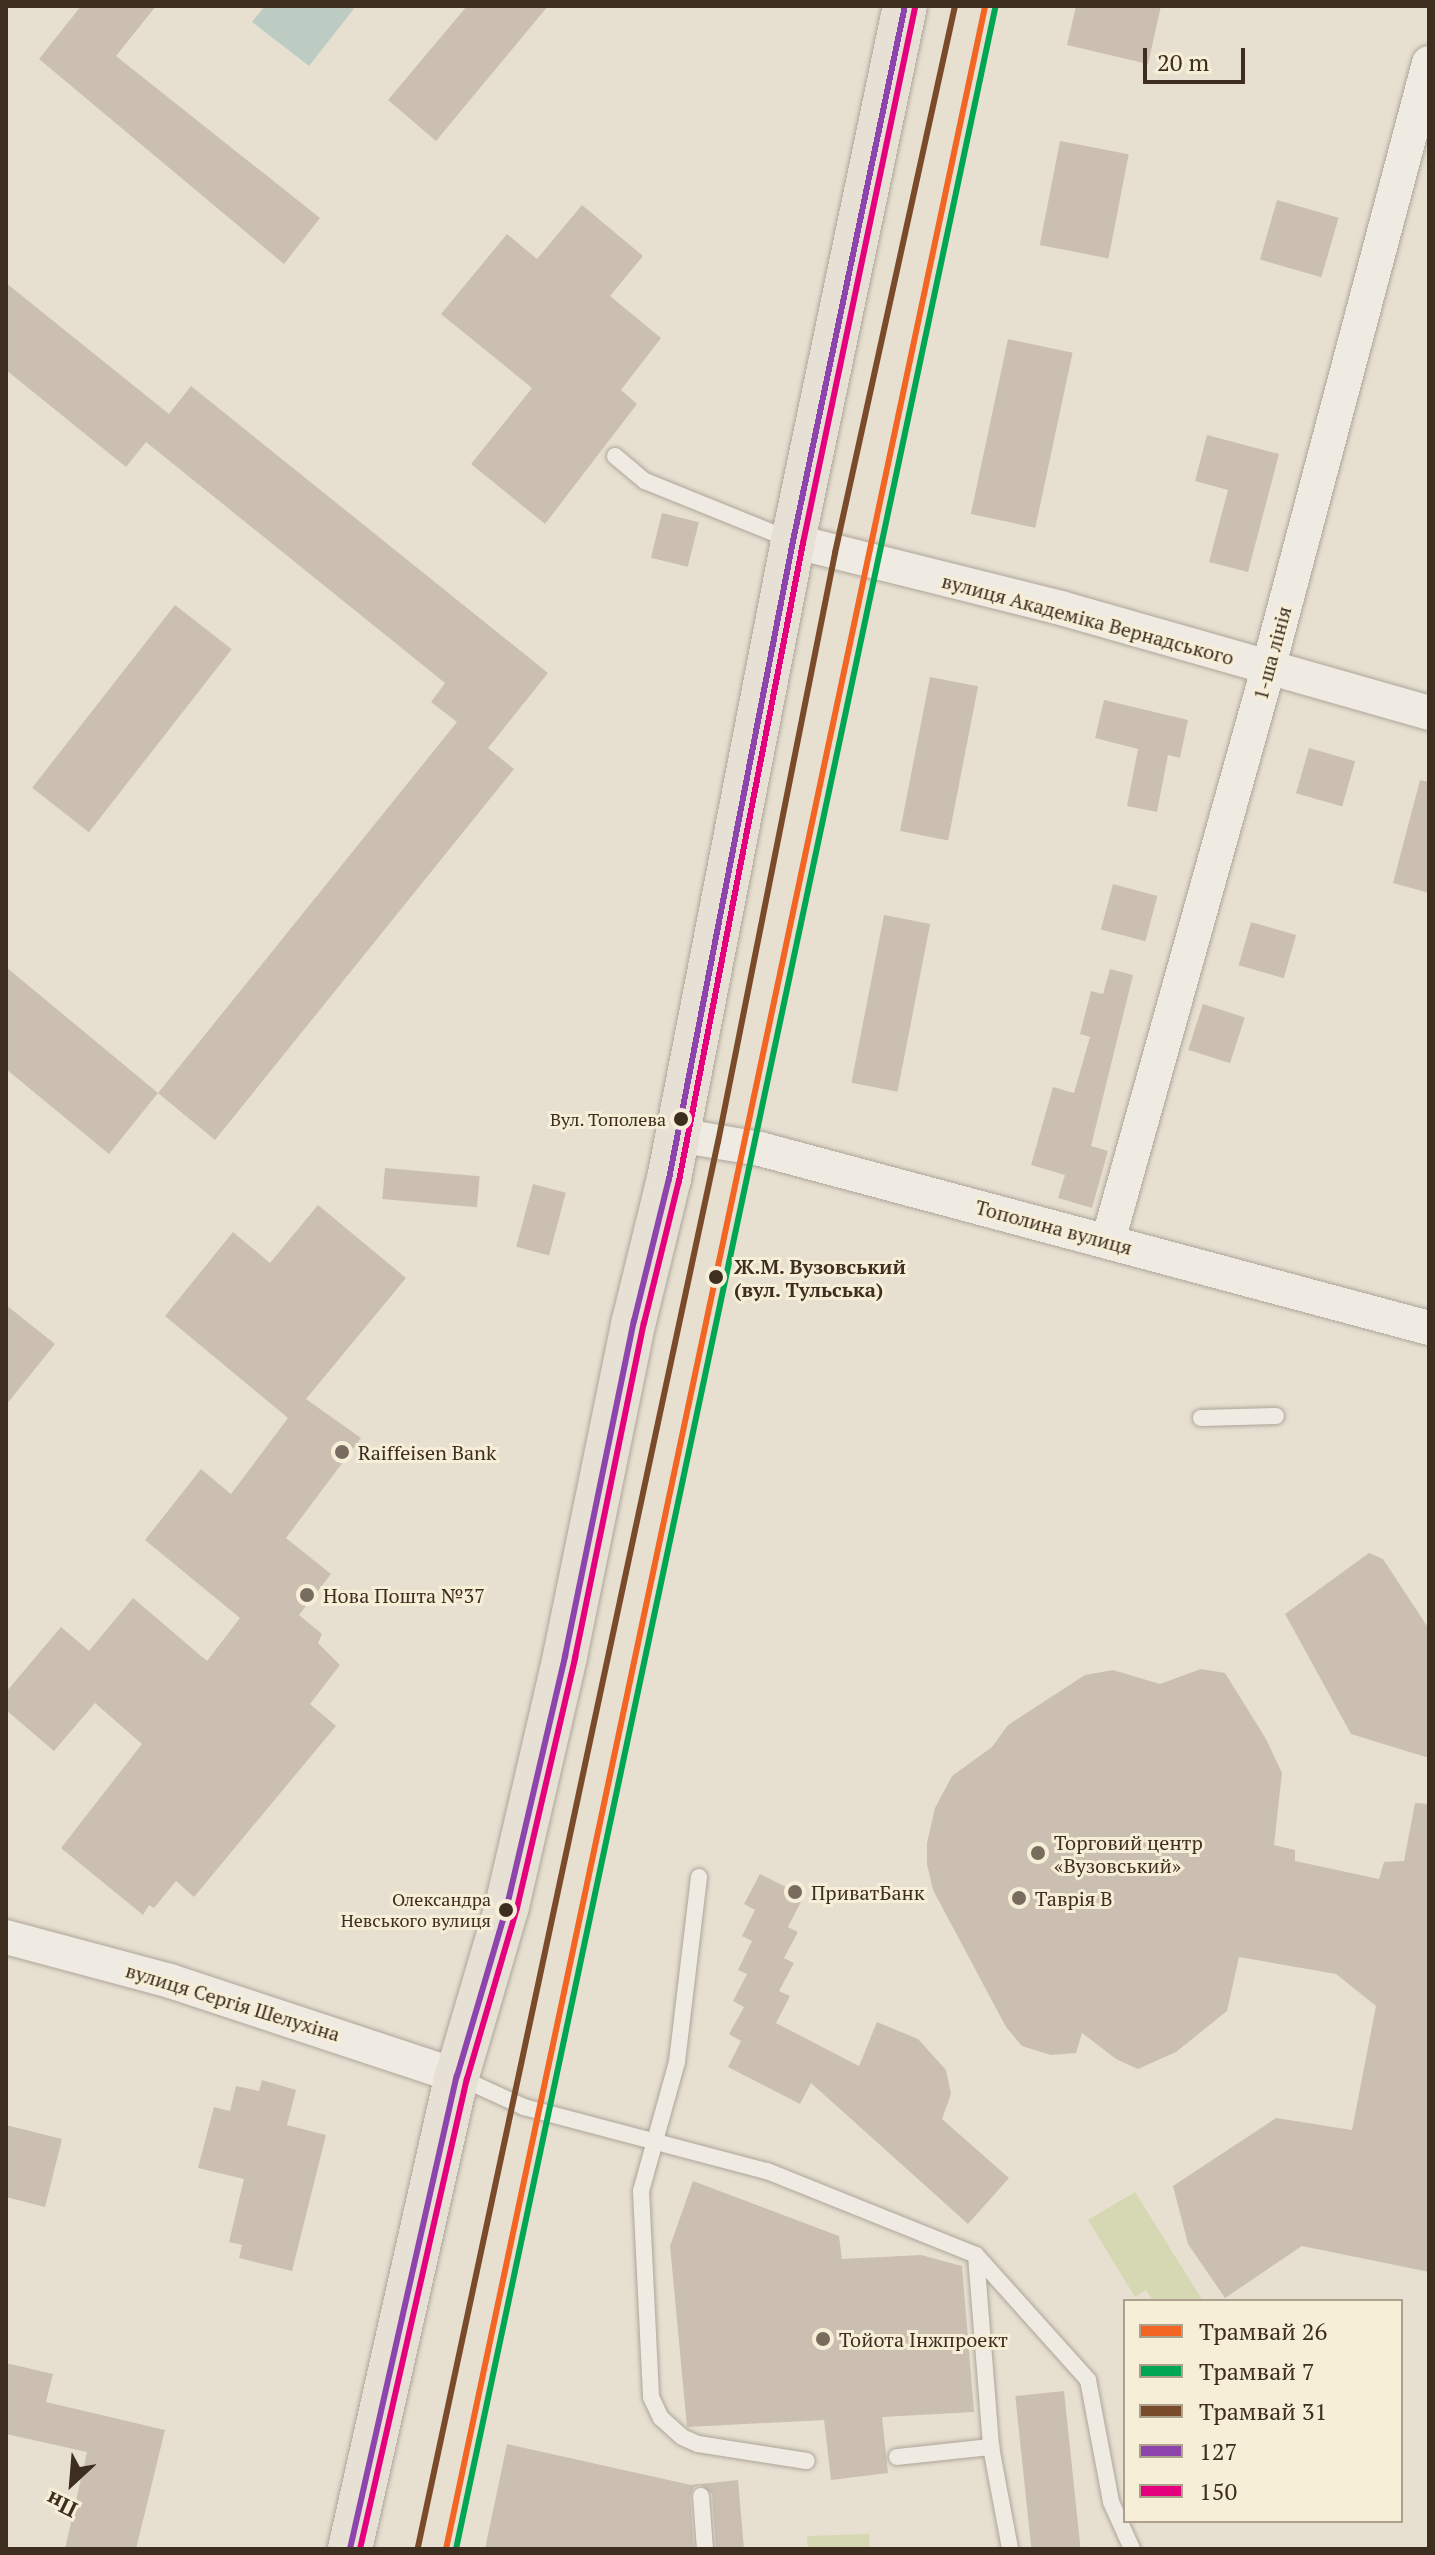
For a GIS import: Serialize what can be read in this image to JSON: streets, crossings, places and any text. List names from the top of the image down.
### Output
{
  "streets": {
    "street": [
      "вулиця Академіка Вернадського",
      "1-ша лінія",
      "Тополина вулиця",
      "вулиця Сергія Шелухіна"
    ]
  },
  "crossings": [
    ["вулиця Академіка Вернадського", "1-ша лінія"],
    ["1-ша лінія", "Тополина вулиця"]
  ],
  "places": [
    "Вул. Тополева",
    "Ж.М. Вузовський (вул. Тульська)",
    "Raiffeisen Bank",
    "Нова Пошта №37",
    "Торговий центр «Вузовський»",
    "ПриватБанк",
    "Таврія В",
    "Олександра Невського вулиця",
    "Тойота Інжпроект"
  ],
  "lines": [
    "tram line 26",
    "tram line 31",
    "transit line 127",
    "tram line 7",
    "transit line 150"
  ],
  "legend": [
    "Трамвай 26",
    "Трамвай 7",
    "Трамвай 31",
    "127",
    "150"
  ],
  "scale_bar": "20 m",
  "north": "bottom left"
}
